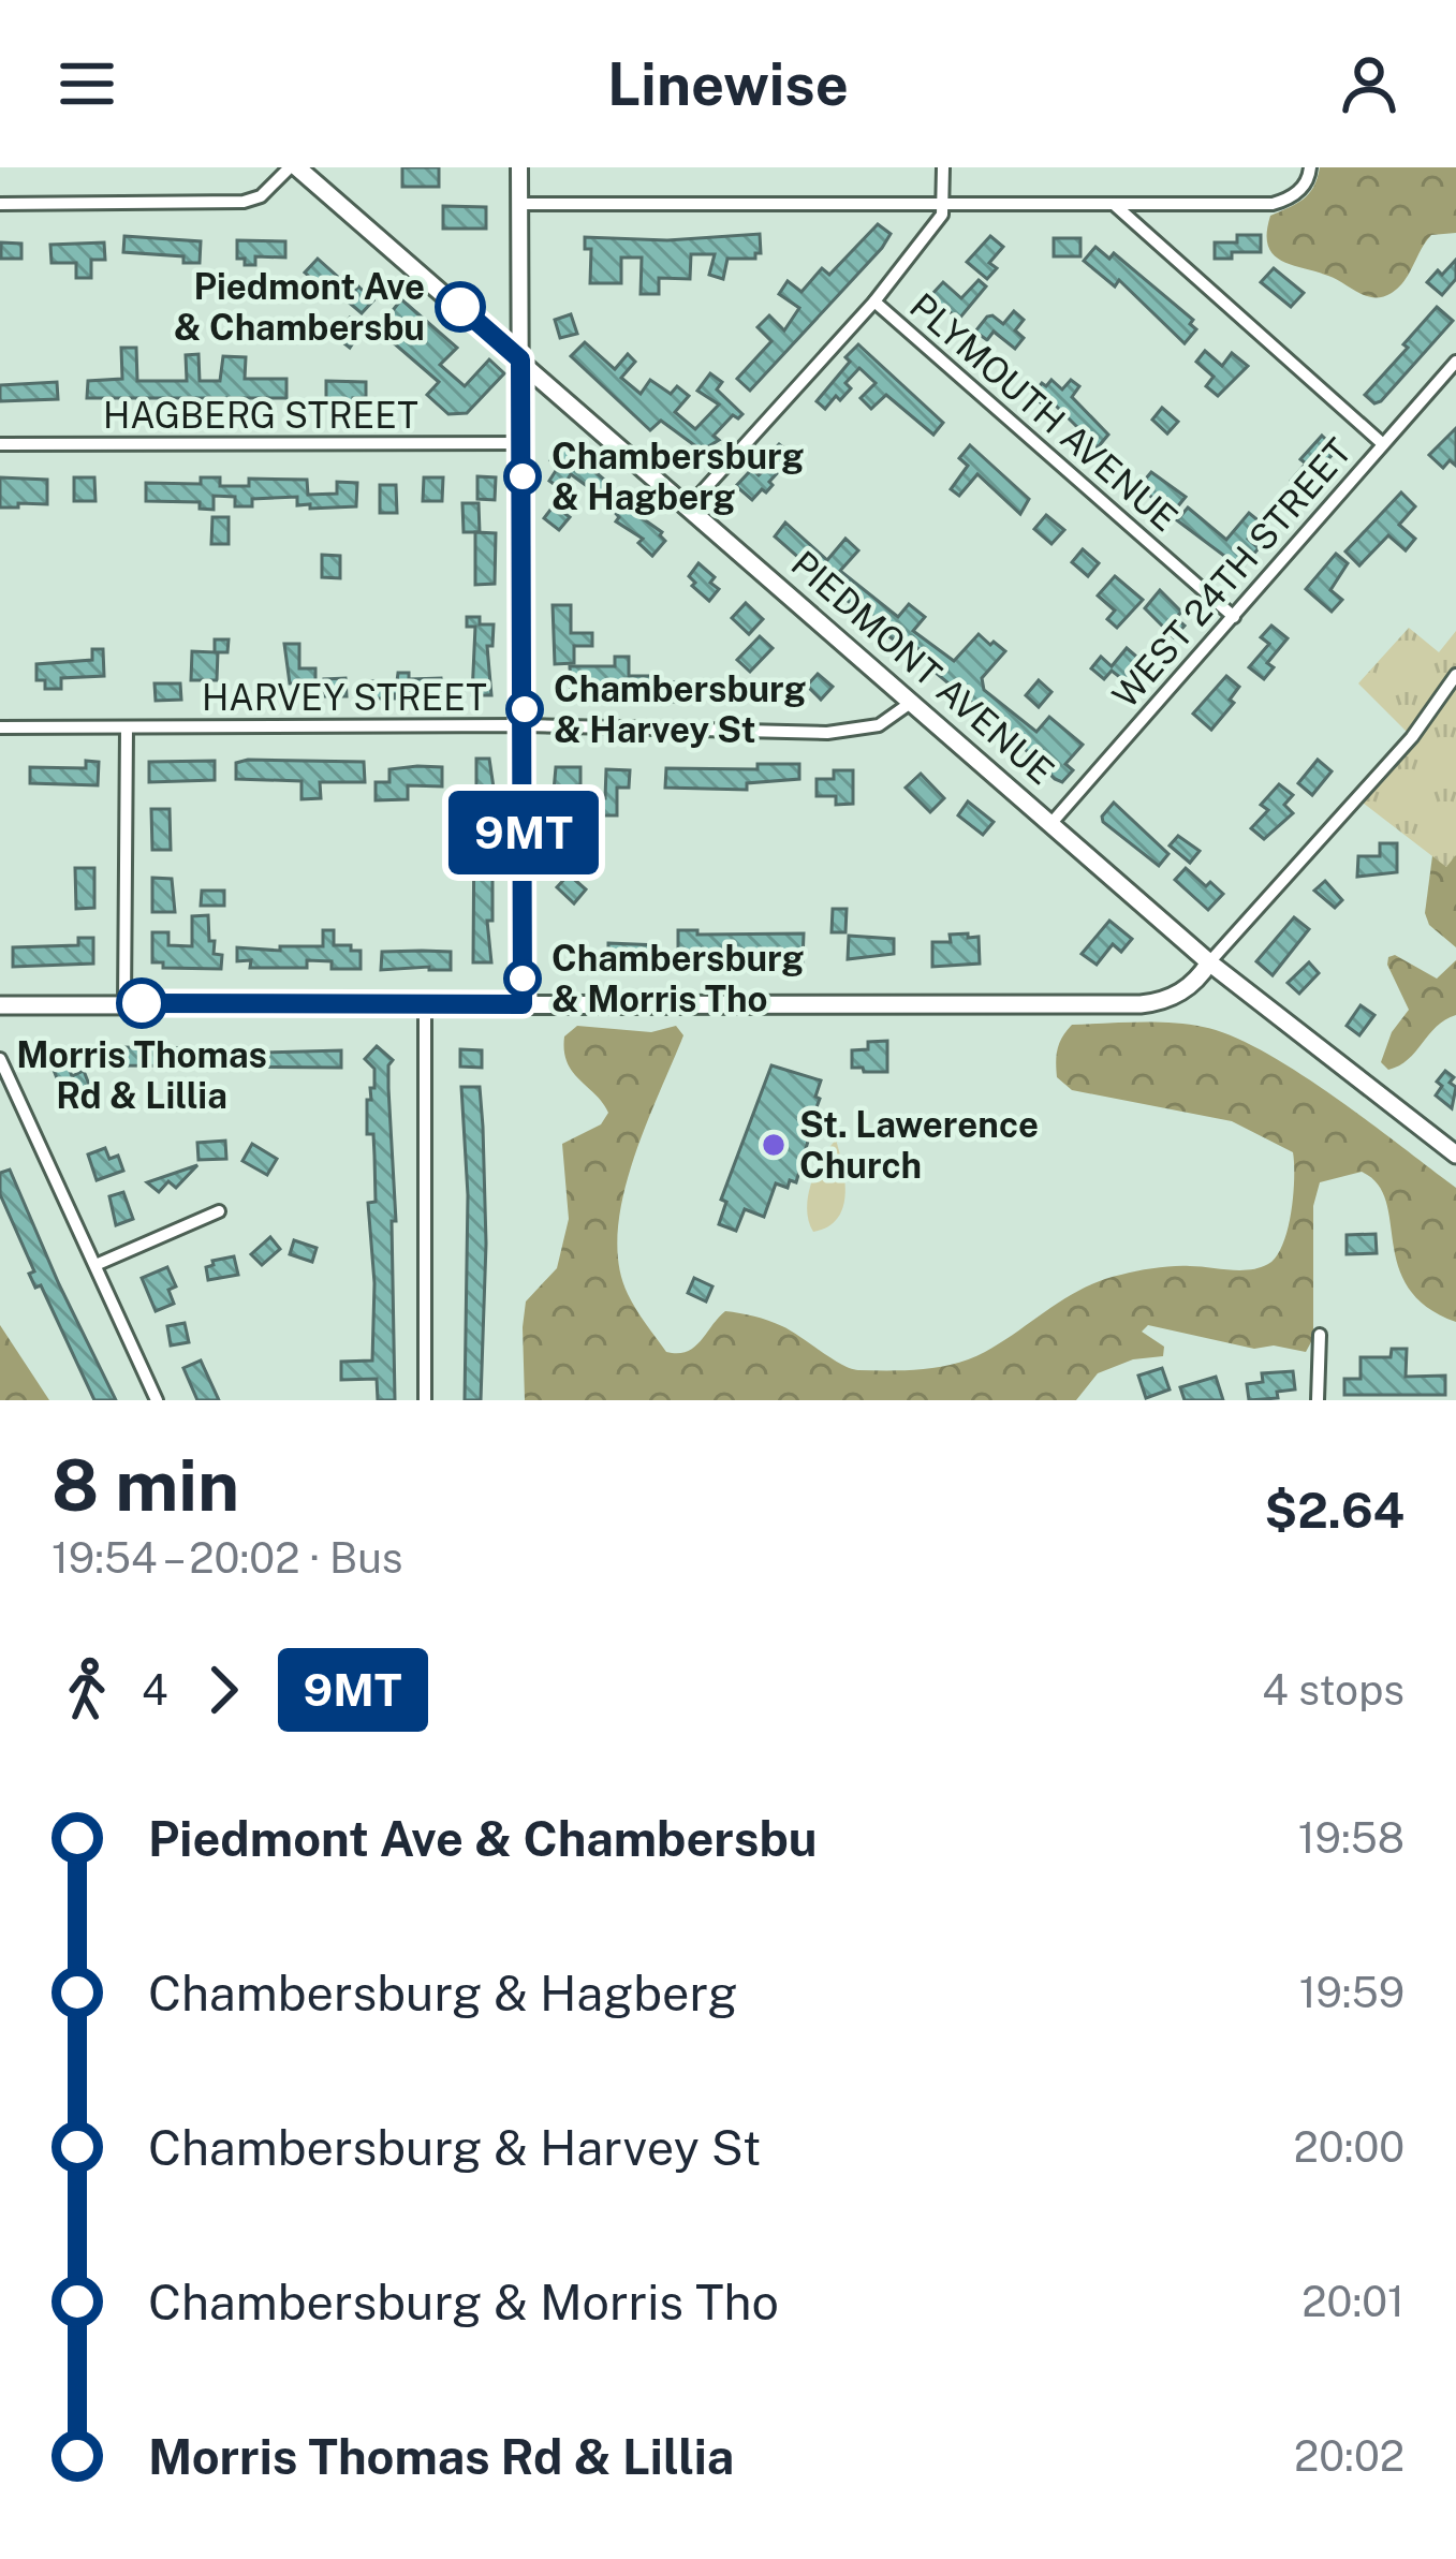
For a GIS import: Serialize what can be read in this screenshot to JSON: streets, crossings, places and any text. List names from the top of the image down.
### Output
{
  "streets": {
    "main road": ["PIEDMONT AVENUE"],
    "street": [
      "PLYMOUTH AVENUE",
      "HAGBERG STREET",
      "WEST 24TH STREET",
      "HARVEY STREET"
    ]
  },
  "crossings": [
    ["PLYMOUTH AVENUE", "WEST 24TH STREET"],
    ["WEST 24TH STREET", "PIEDMONT AVENUE"],
    ["PIEDMONT AVENUE", "HARVEY STREET"]
  ],
  "places": [
    "Piedmont Ave & Chambersbu",
    "Chambersburg & Hagberg",
    "Chambersburg & Harvey St",
    "Chambersburg & Morris Tho",
    "Morris Thomas Rd & Lillia",
    "St. Lawerence Church"
  ],
  "lines": ["bus line 9MT"],
  "page": {
    "header": "Linewise",
    "on_map": "9MT",
    "heading": ["8 min", "19:54 – 20:02 · Bus", "$2.64"],
    "legs": ["4", "9MT", "4 stops"],
    "list": [
      {
        "name": "Piedmont Ave & Chambersbu",
        "value": "19:58"
      },
      {
        "name": "Chambersburg & Hagberg",
        "value": "19:59"
      },
      {
        "name": "Chambersburg & Harvey St",
        "value": "20:00"
      },
      {
        "name": "Chambersburg & Morris Tho",
        "value": "20:01"
      },
      {
        "name": "Morris Thomas Rd & Lillia",
        "value": "20:02"
      }
    ]
  }
}
